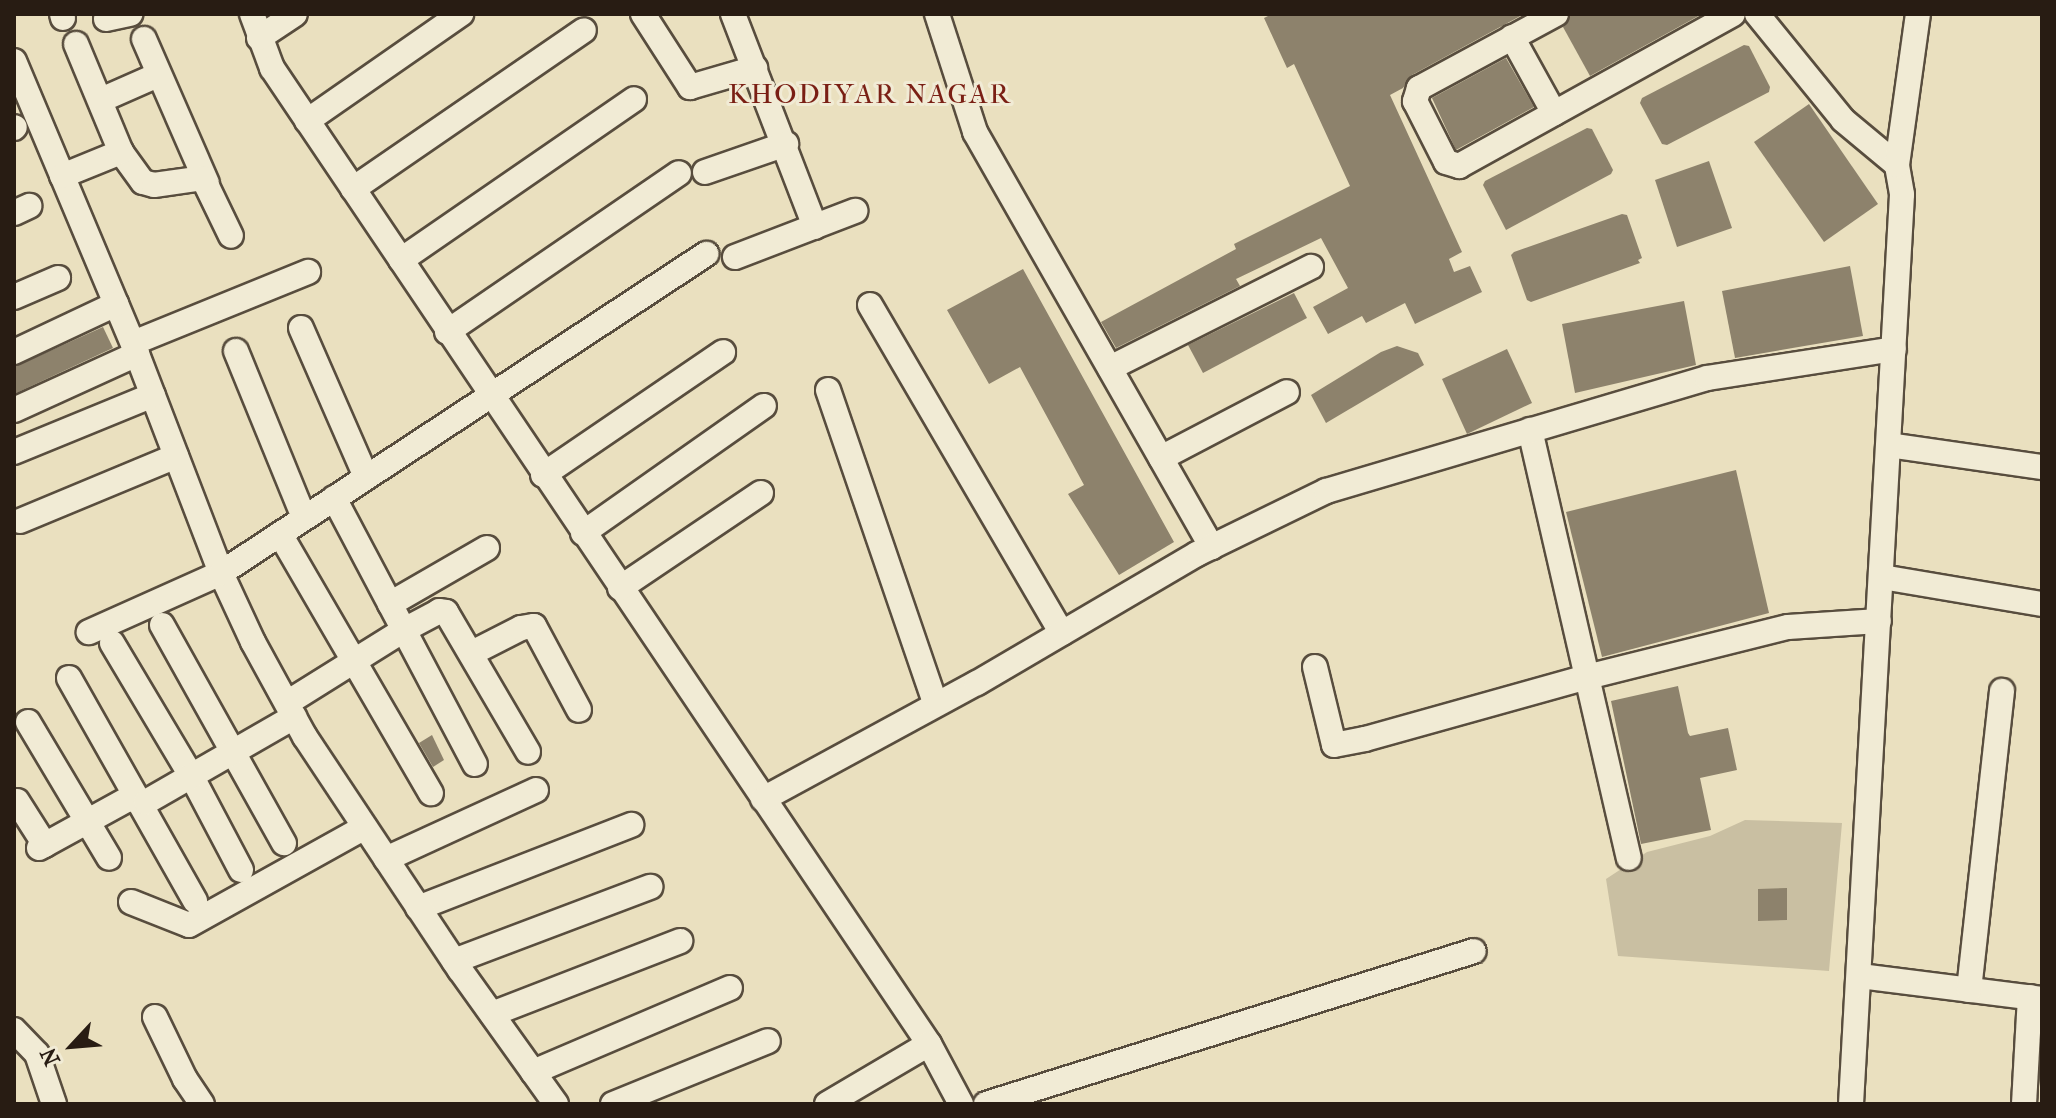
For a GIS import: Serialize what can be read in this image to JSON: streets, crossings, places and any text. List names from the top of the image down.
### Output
{
  "districts": ["KHODIYAR NAGAR"],
  "north": "bottom left"
}
